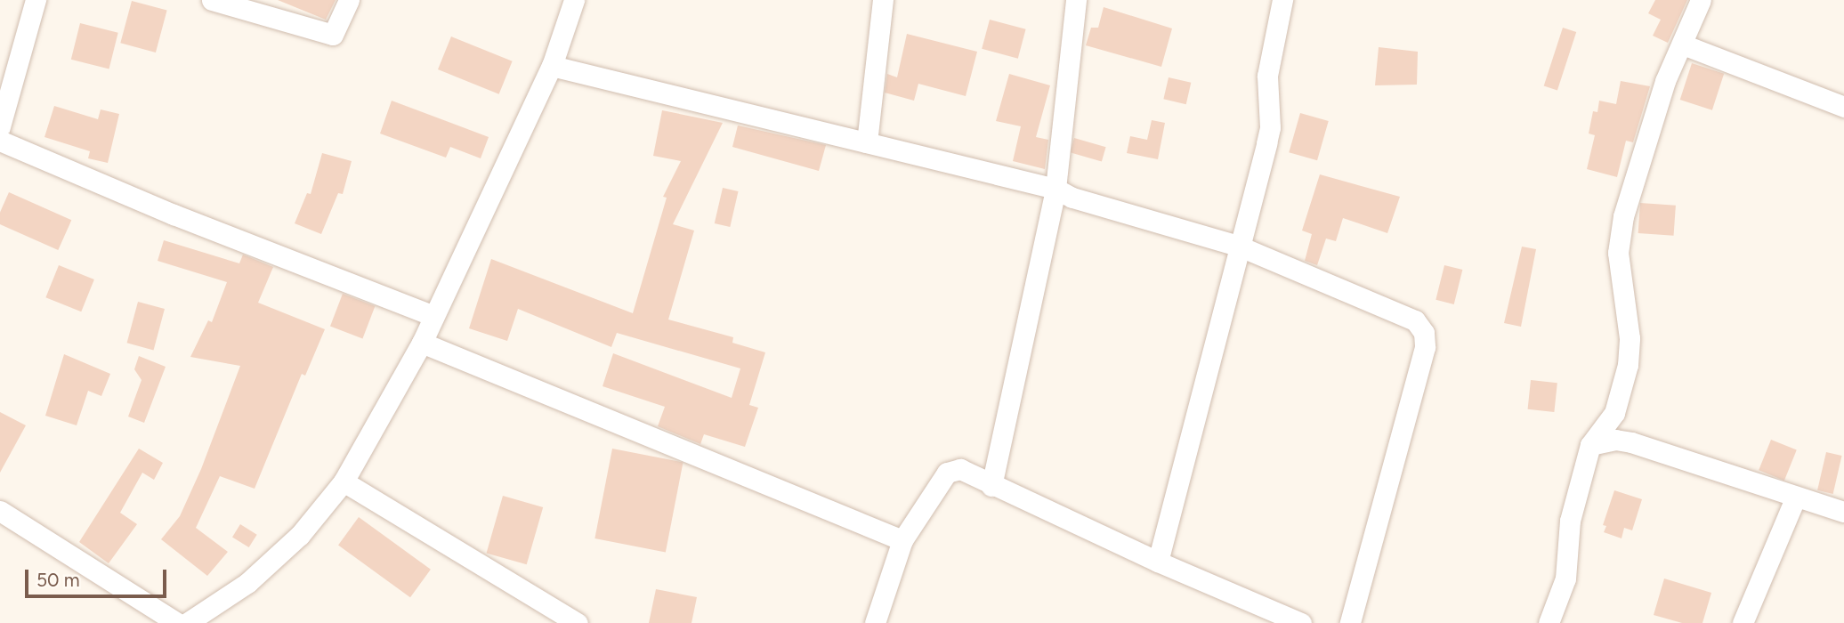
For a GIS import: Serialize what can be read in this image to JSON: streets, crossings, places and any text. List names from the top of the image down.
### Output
{
  "scale_bar": "50 m"
}
